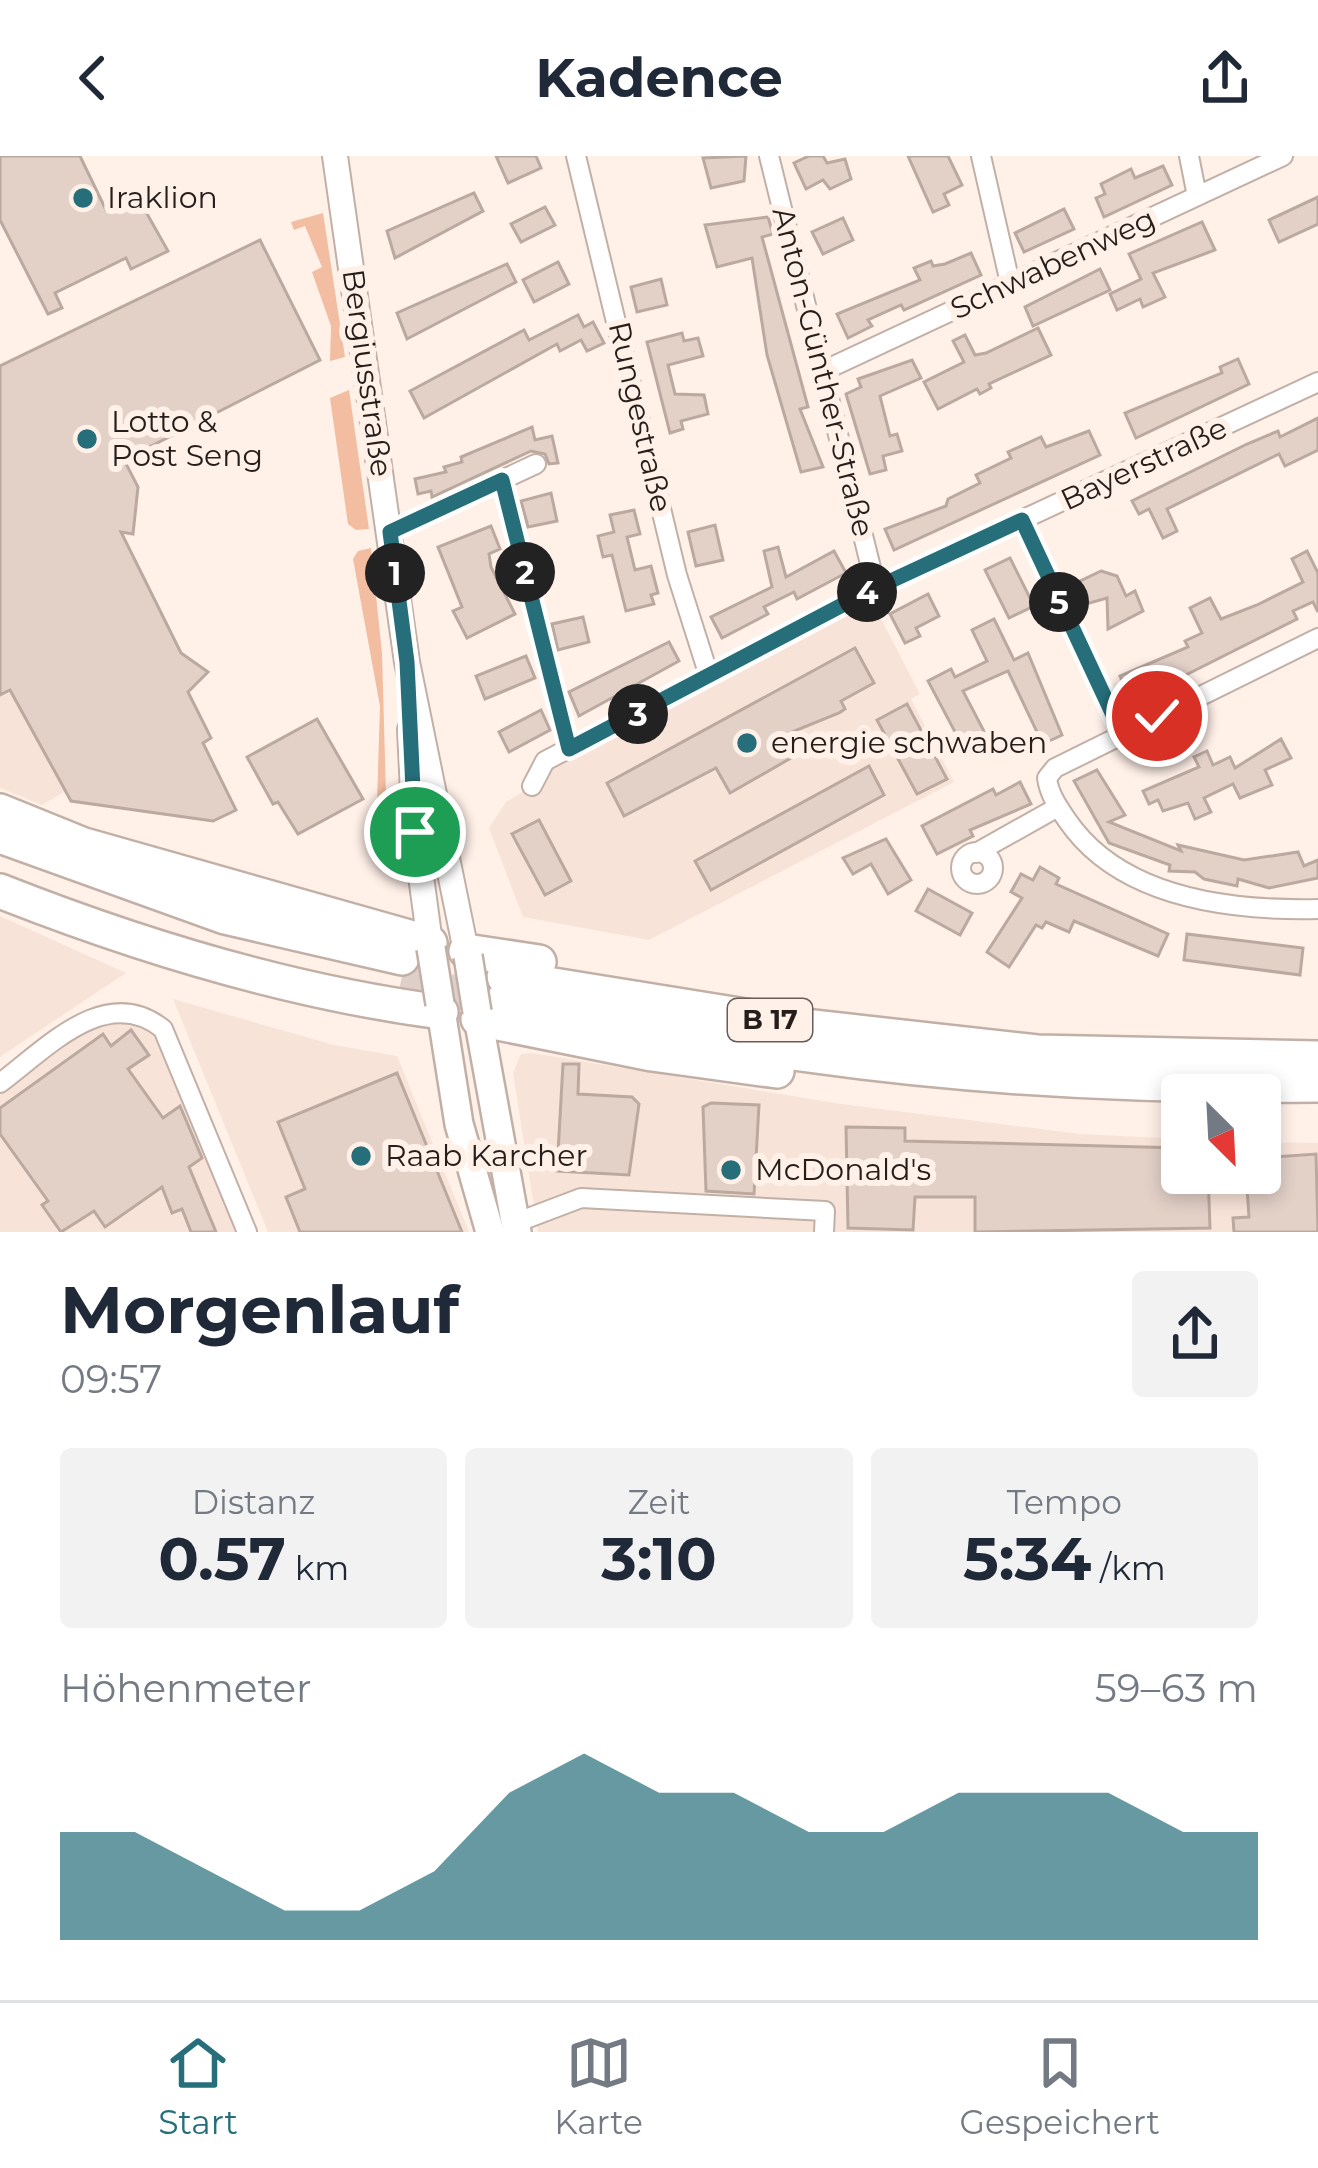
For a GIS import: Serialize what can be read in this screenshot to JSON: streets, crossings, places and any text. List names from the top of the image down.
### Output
{
  "streets": {
    "highway": ["B 17"],
    "main road": ["Bergiusstraße"],
    "street": [
      "Schwabenweg",
      "Anton-Günther-Straße",
      "Rungestraße",
      "Bayerstraße"
    ]
  },
  "crossings": [
    ["Schwabenweg", "Anton-Günther-Straße"],
    ["Anton-Günther-Straße", "Bayerstraße"],
    ["Bergiusstraße", "B 17"],
    ["Rungestraße", "Bayerstraße"]
  ],
  "places": [
    "Iraklion",
    "Lotto & Post Seng",
    "energie schwaben",
    "Raab Karcher",
    "McDonald's"
  ],
  "north": "bottom right",
  "page": {
    "header": "Kadence",
    "pins": [
      "2",
      "1",
      "4",
      "5",
      "3"
    ],
    "heading": ["Morgenlauf", "09:57"],
    "stats": [
      ["Distanz", "0.57 km"],
      ["Zeit", "3:10"],
      ["Tempo", "5:34 /km"]
    ],
    "chart": ["Höhenmeter", "59–63 m"],
    "tabs": ["Start", "Karte", "Gespeichert"]
  }
}
